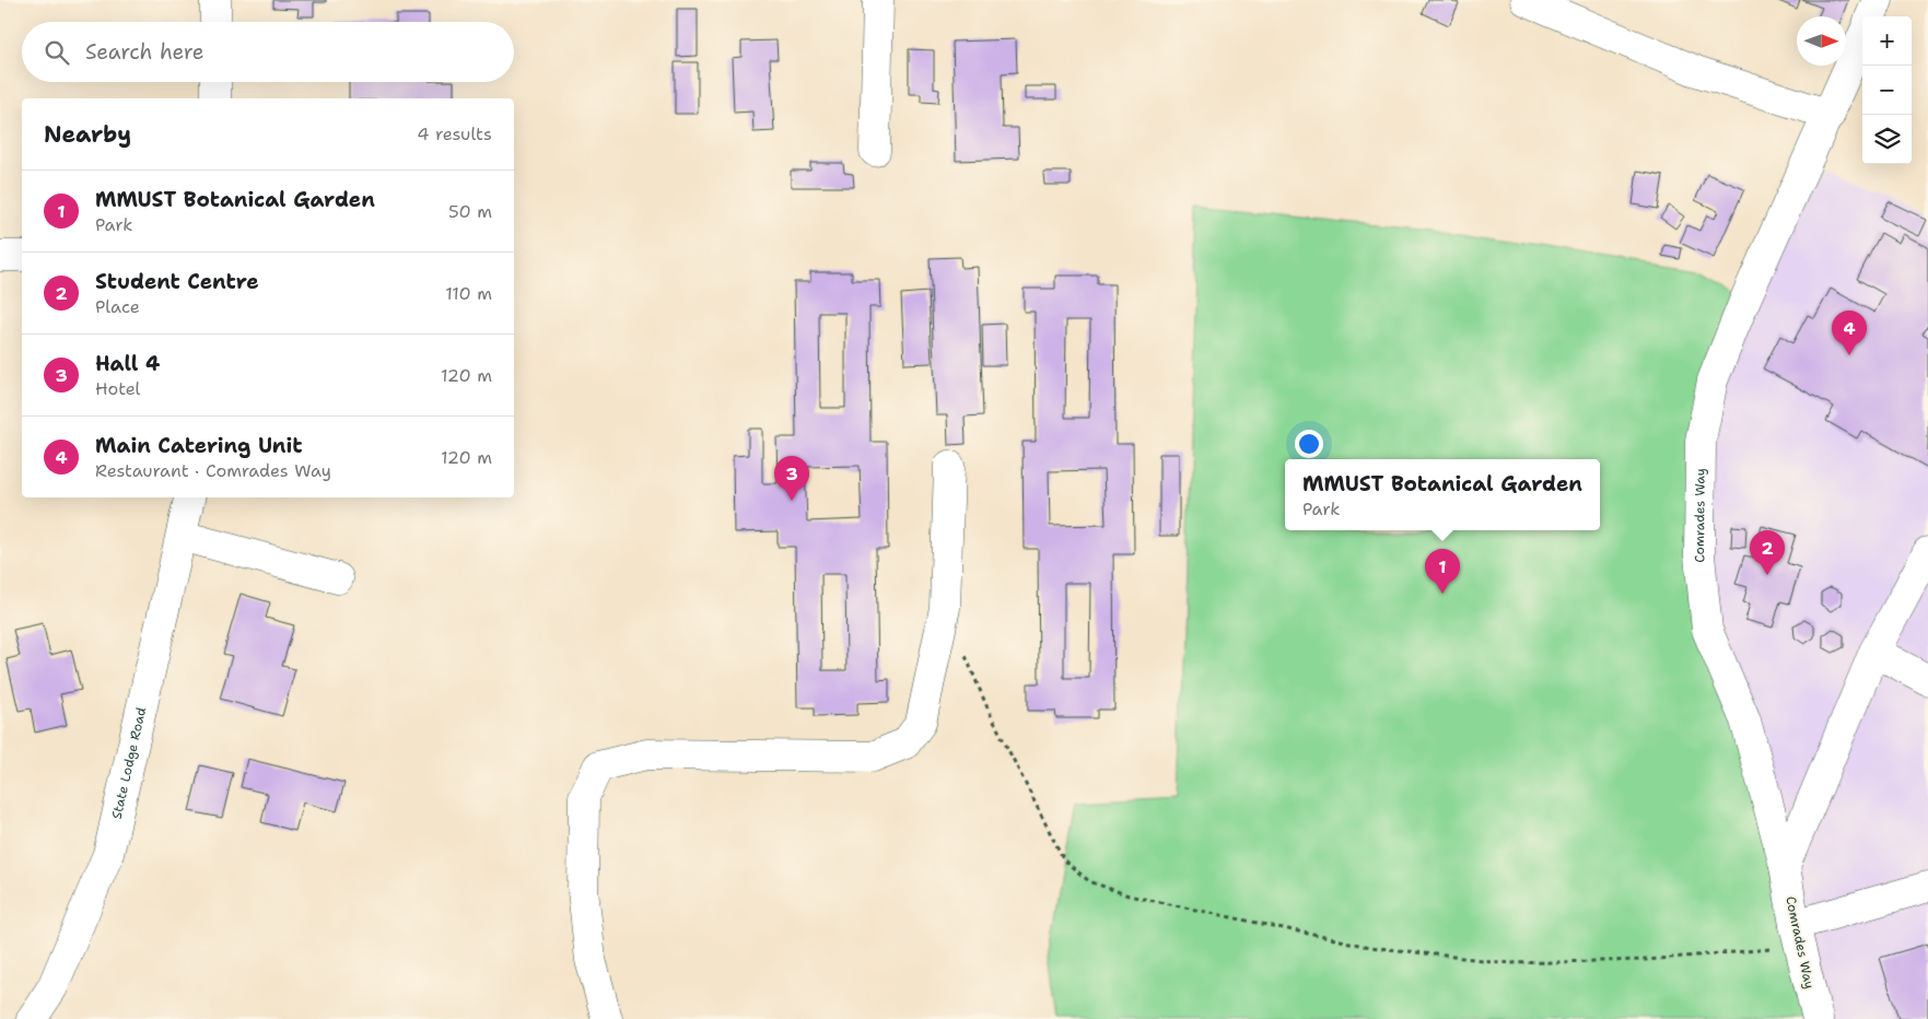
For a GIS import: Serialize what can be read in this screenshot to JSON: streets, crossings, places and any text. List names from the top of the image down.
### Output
{
  "streets": {
    "street": ["Comrades Way", "State Lodge Road"]
  },
  "north": "right",
  "page": {
    "map_buttons": ["+", "−"],
    "search": "Search here",
    "heading": ["Nearby", "4 results"],
    "list": [
      {
        "mark": "1",
        "name": "MMUST Botanical Garden",
        "note": "Park",
        "value": "50 m"
      },
      {
        "mark": "2",
        "name": "Student Centre",
        "note": "Place",
        "value": "110 m"
      },
      {
        "mark": "3",
        "name": "Hall 4",
        "note": "Hotel",
        "value": "120 m"
      },
      {
        "mark": "4",
        "name": "Main Catering Unit",
        "note": "Restaurant · Comrades Way",
        "value": "120 m"
      }
    ],
    "pins": [
      "4",
      "3",
      "2",
      "1"
    ],
    "popup": ["MMUST Botanical Garden", "Park"]
  }
}
